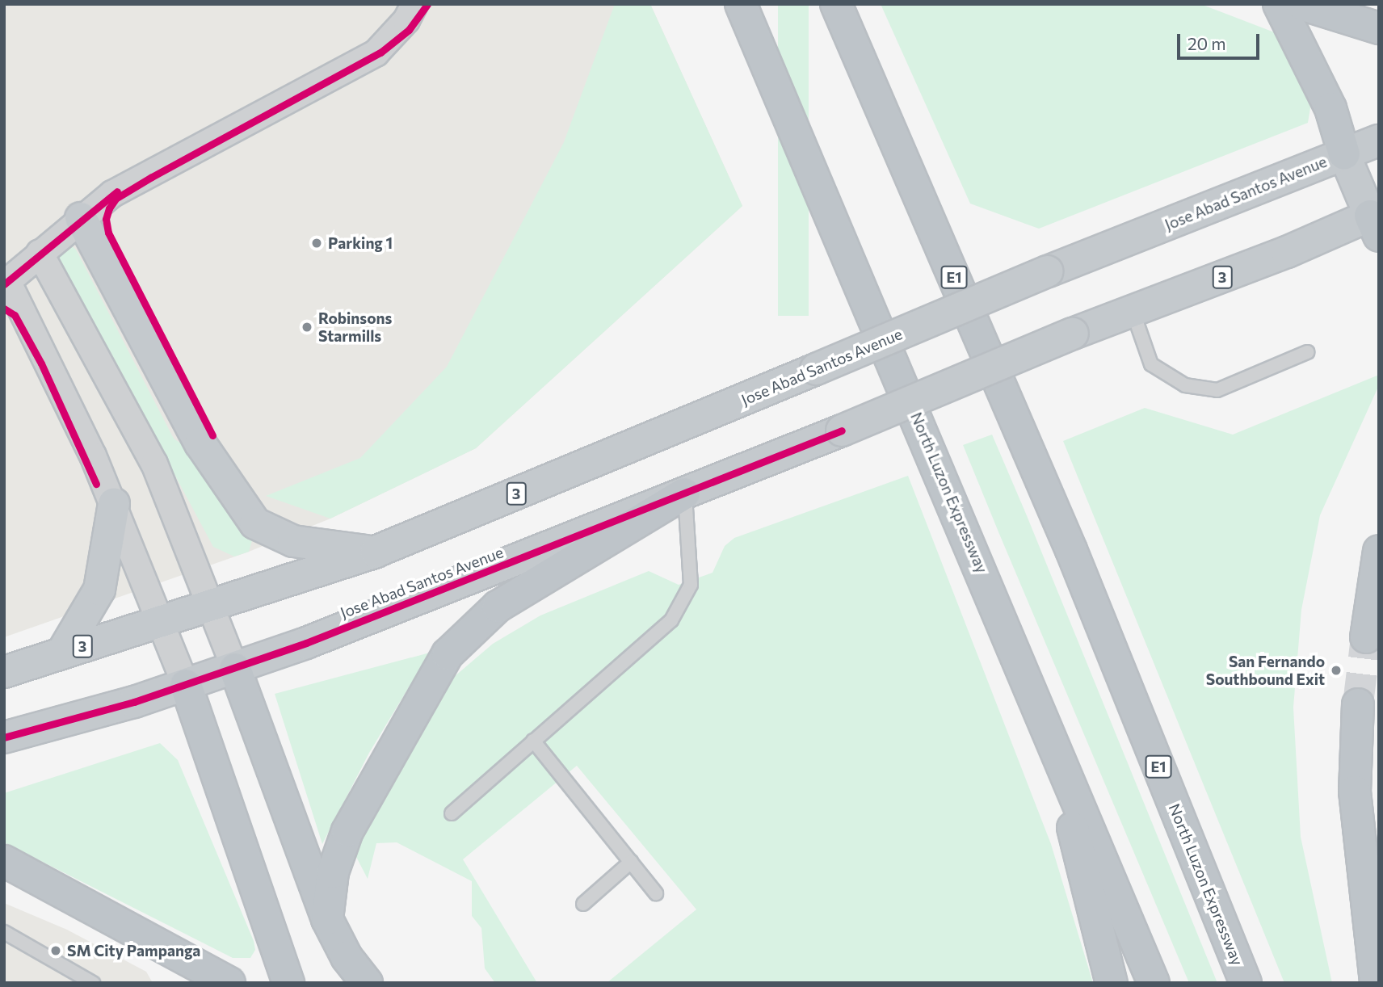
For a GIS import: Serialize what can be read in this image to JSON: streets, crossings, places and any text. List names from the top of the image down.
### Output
{
  "streets": {
    "highway": [
      "Jose Abad Santos Avenue",
      "E1",
      "3",
      "North Luzon Expressway"
    ]
  },
  "places": [
    "Parking 1",
    "Robinsons Starmills",
    "San Fernando Southbound Exit",
    "SM City Pampanga"
  ],
  "scale_bar": "20 m"
}
